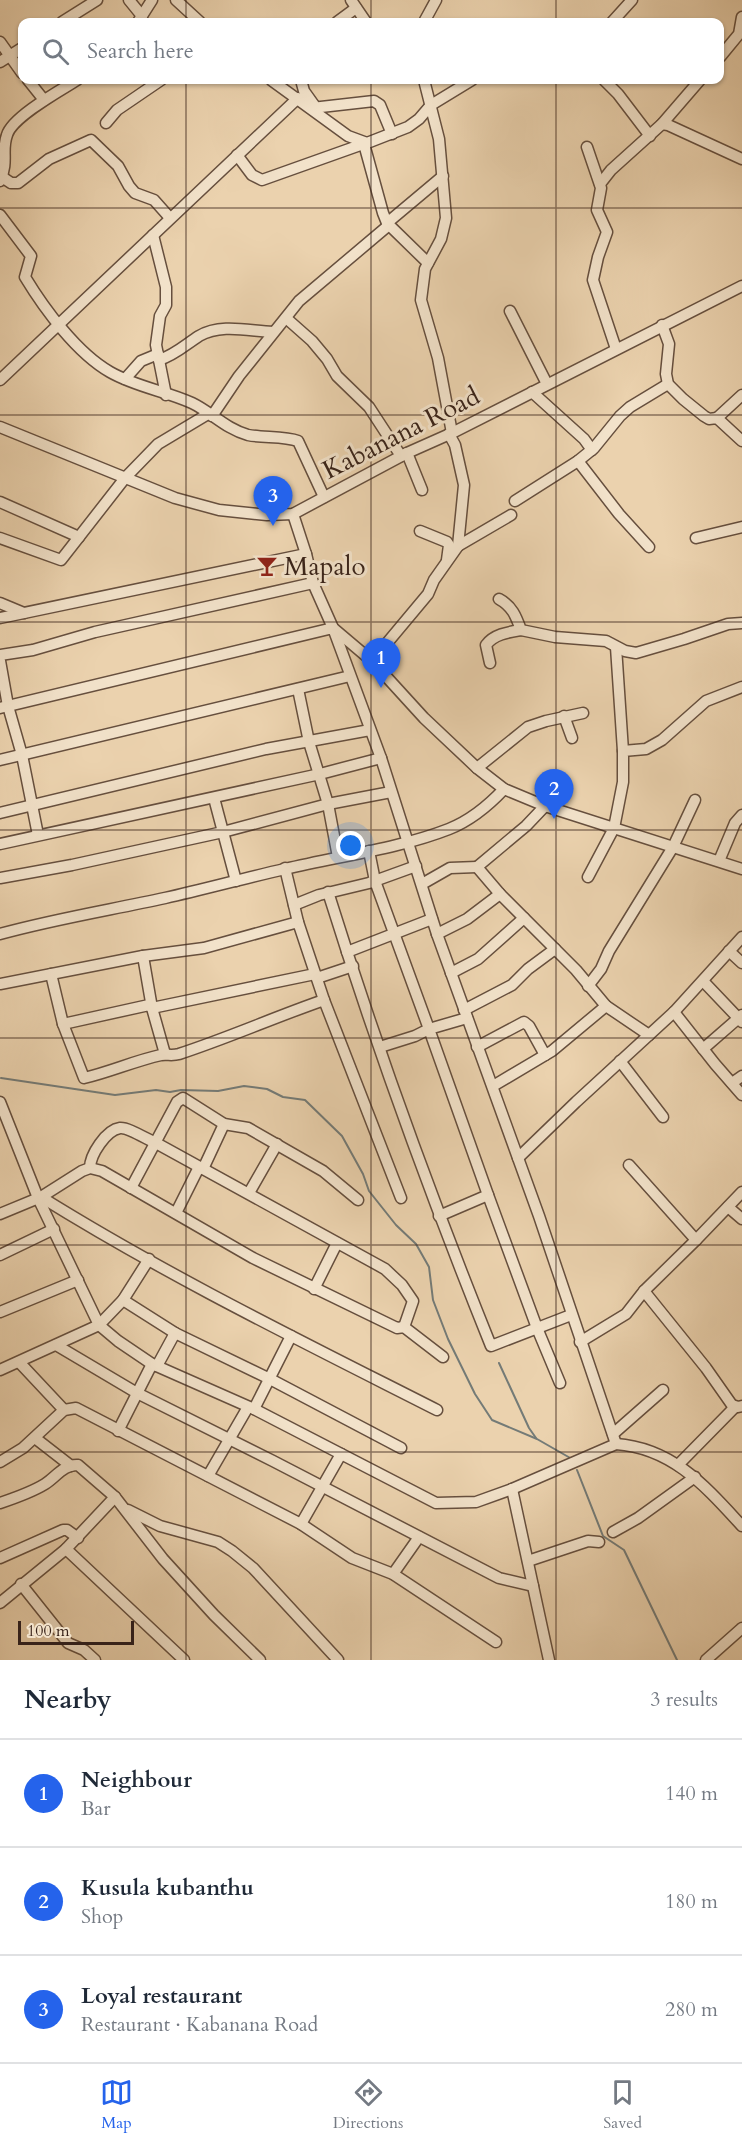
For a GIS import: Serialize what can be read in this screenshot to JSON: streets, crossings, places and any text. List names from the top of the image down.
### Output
{
  "streets": {
    "street": ["Kabanana Road"]
  },
  "places": {
    "bar": ["Mapalo"]
  },
  "scale_bar": "100 m",
  "page": {
    "search": "Search here",
    "pins": ["3", "1", "2"],
    "scale": "100 m",
    "heading": ["Nearby", "3 results"],
    "list": [
      {
        "mark": "1",
        "name": "Neighbour",
        "note": "Bar",
        "value": "140 m"
      },
      {
        "mark": "2",
        "name": "Kusula kubanthu",
        "note": "Shop",
        "value": "180 m"
      },
      {
        "mark": "3",
        "name": "Loyal restaurant",
        "note": "Restaurant · Kabanana Road",
        "value": "280 m"
      }
    ],
    "nav": ["Map", "Directions", "Saved"]
  }
}
